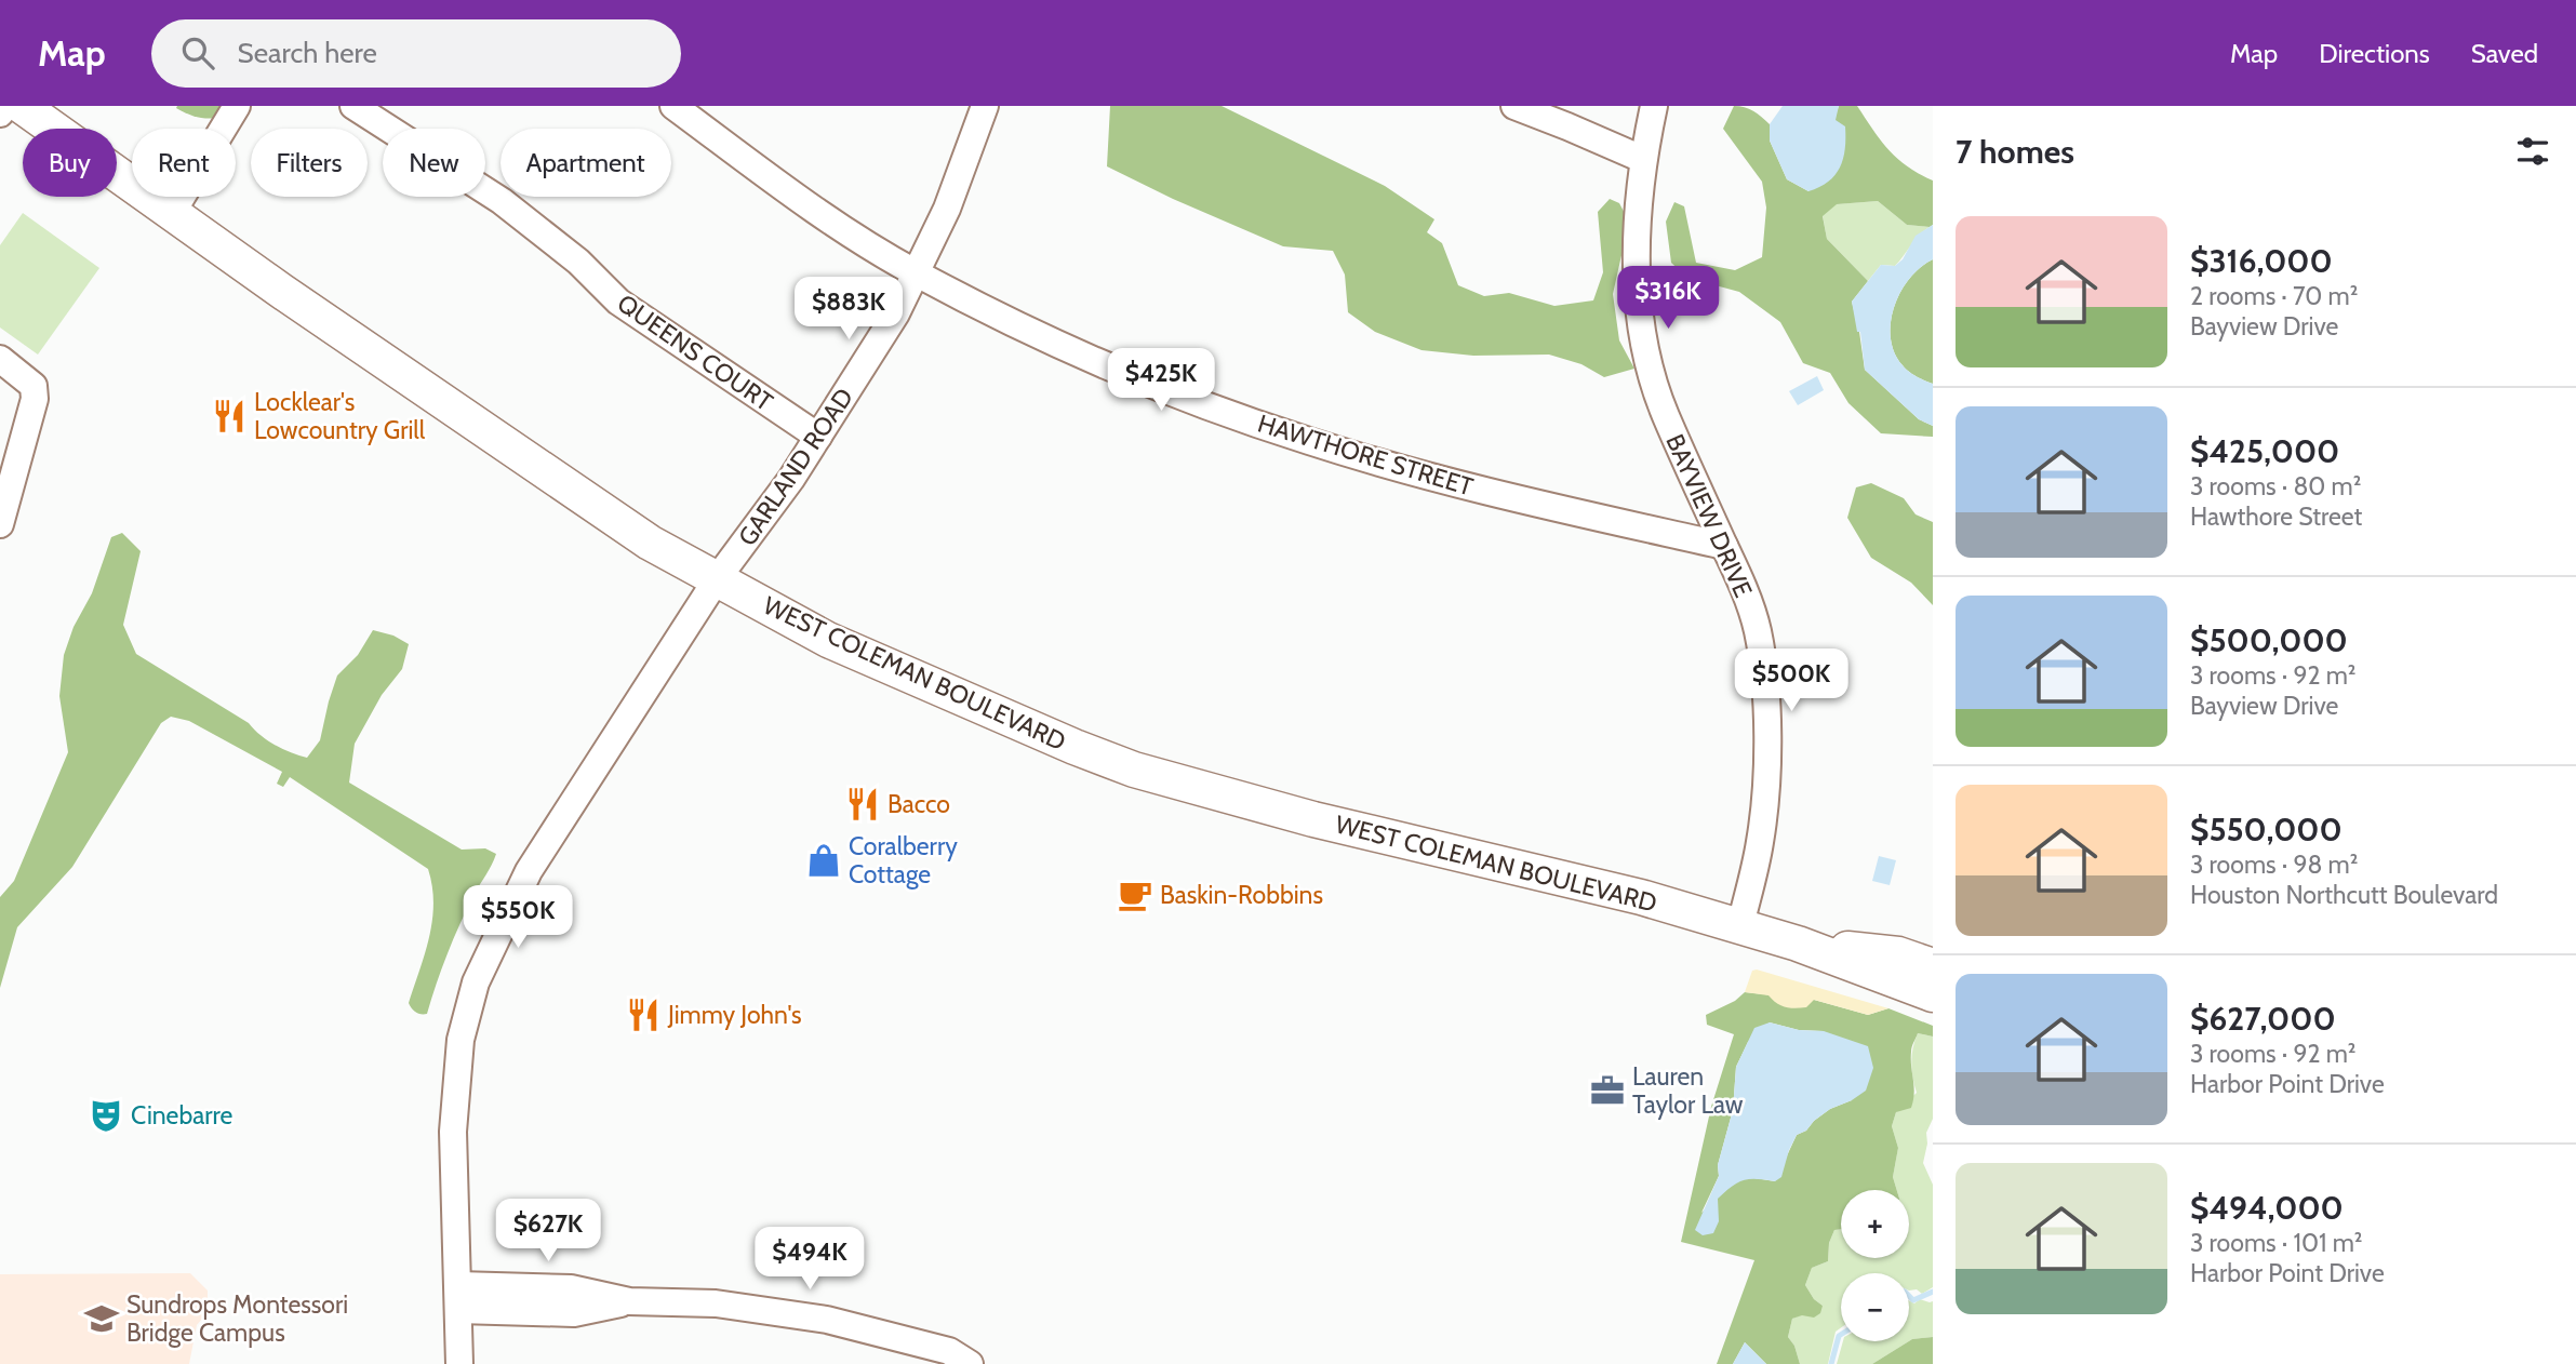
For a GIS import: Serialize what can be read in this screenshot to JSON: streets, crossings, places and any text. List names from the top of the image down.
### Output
{
  "streets": {
    "main road": ["WEST COLEMAN BOULEVARD"],
    "street": [
      "QUEENS COURT",
      "HAWTHORE STREET",
      "GARLAND ROAD",
      "BAYVIEW DRIVE"
    ]
  },
  "crossings": [
    ["QUEENS COURT", "GARLAND ROAD"],
    ["HAWTHORE STREET", "GARLAND ROAD"],
    ["HAWTHORE STREET", "BAYVIEW DRIVE"],
    ["GARLAND ROAD", "WEST COLEMAN BOULEVARD"],
    ["BAYVIEW DRIVE", "WEST COLEMAN BOULEVARD"]
  ],
  "places": {
    "restaurant": ["Locklear's Lowcountry Grill", "Bacco", "Jimmy John's"],
    "shop": ["Coralberry Cottage"],
    "cafe": ["Baskin-Robbins"],
    "office": ["Lauren Taylor Law"],
    "theatre": ["Cinebarre"],
    "school or university": ["Sundrops Montessori Bridge Campus"]
  },
  "page": {
    "header": "Map",
    "search": "Search here",
    "nav": ["Map", "Directions", "Saved"],
    "heading": "7 homes",
    "chip": [
      "Buy",
      "Rent",
      "Filters",
      "New",
      "Apartment"
    ],
    "list": [
      {
        "name": "$316,000",
        "note": "2 rooms · 70 m² · Bayview Drive"
      },
      {
        "name": "$425,000",
        "note": "3 rooms · 80 m² · Hawthore Street"
      },
      {
        "name": "$500,000",
        "note": "3 rooms · 92 m² · Bayview Drive"
      },
      {
        "name": "$550,000",
        "note": "3 rooms · 98 m² · Houston Northcutt Boulevard"
      },
      {
        "name": "$627,000",
        "note": "3 rooms · 92 m² · Harbor Point Drive"
      },
      {
        "name": "$494,000",
        "note": "3 rooms · 101 m² · Harbor Point Drive"
      }
    ],
    "price": [
      "$316K",
      "$883K",
      "$425K",
      "$500K",
      "$550K",
      "$627K",
      "$494K"
    ],
    "map_buttons": ["+", "−"]
  }
}
